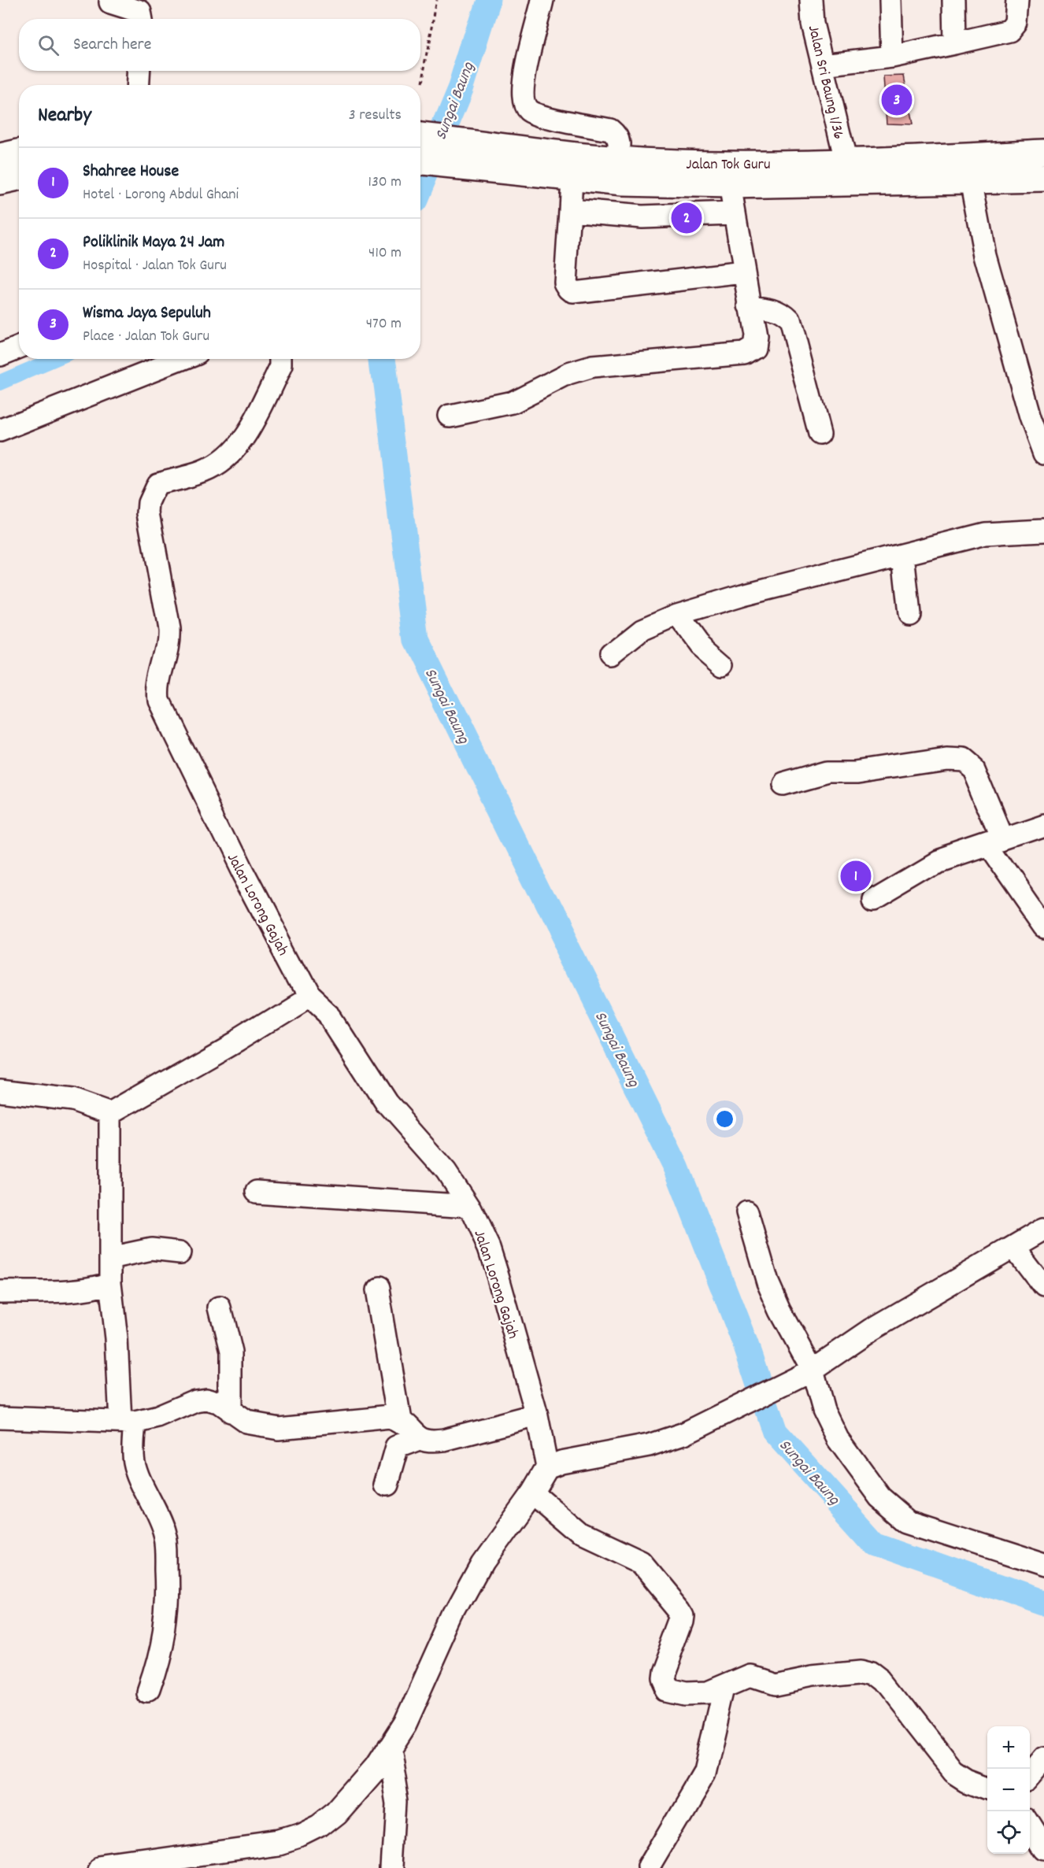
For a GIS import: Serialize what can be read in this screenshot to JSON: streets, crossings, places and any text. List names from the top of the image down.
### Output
{
  "streets": {
    "main road": ["Jalan Tok Guru"],
    "street": ["Jalan Sri Baung 1/36", "Jalan Lorong Gajah"]
  },
  "crossings": [
    ["Jalan Sri Baung 1/36", "Jalan Tok Guru"]
  ],
  "water": ["Sungai Baung"],
  "page": {
    "search": "Search here",
    "pins": ["3", "2", "1"],
    "heading": ["Nearby", "3 results"],
    "list": [
      {
        "mark": "1",
        "name": "Shahree House",
        "note": "Hotel · Lorong Abdul Ghani",
        "value": "130 m"
      },
      {
        "mark": "2",
        "name": "Poliklinik Maya 24 Jam",
        "note": "Hospital · Jalan Tok Guru",
        "value": "410 m"
      },
      {
        "mark": "3",
        "name": "Wisma Jaya Sepuluh",
        "note": "Place · Jalan Tok Guru",
        "value": "470 m"
      }
    ],
    "map_buttons": ["+", "−"]
  }
}
